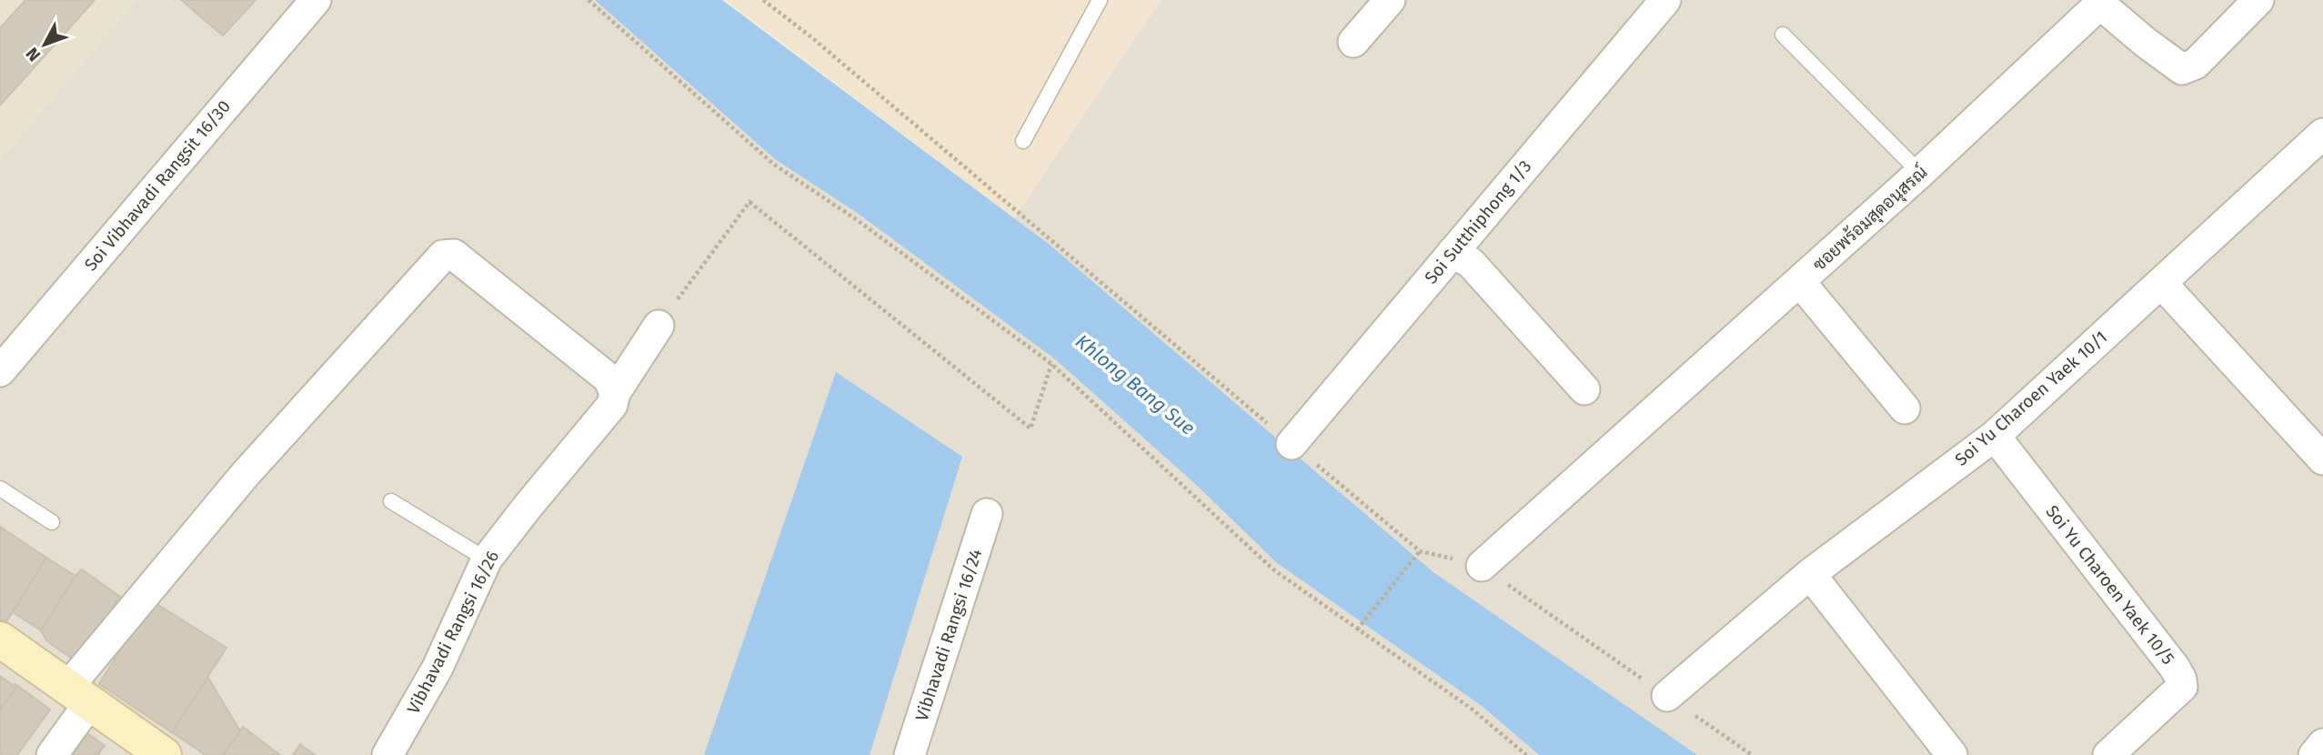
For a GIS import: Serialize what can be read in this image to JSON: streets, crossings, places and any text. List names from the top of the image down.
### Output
{
  "streets": {
    "street": [
      "Soi Vibhavadi Rangsit 16/30",
      "ซอยพร้อมสุดอนุสรณ์",
      "Soi Sutthiphong 1/3",
      "Soi Yu Charoen Yaek 10/1",
      "Soi Yu Charoen Yaek 10/5",
      "Vibhavadi Rangsi 16/26",
      "Vibhavadi Rangsi 16/24"
    ]
  },
  "crossings": [
    ["Soi Yu Charoen Yaek 10/1", "Soi Yu Charoen Yaek 10/5"]
  ],
  "water": ["Khlong Bang Sue"],
  "north": "bottom left"
}
